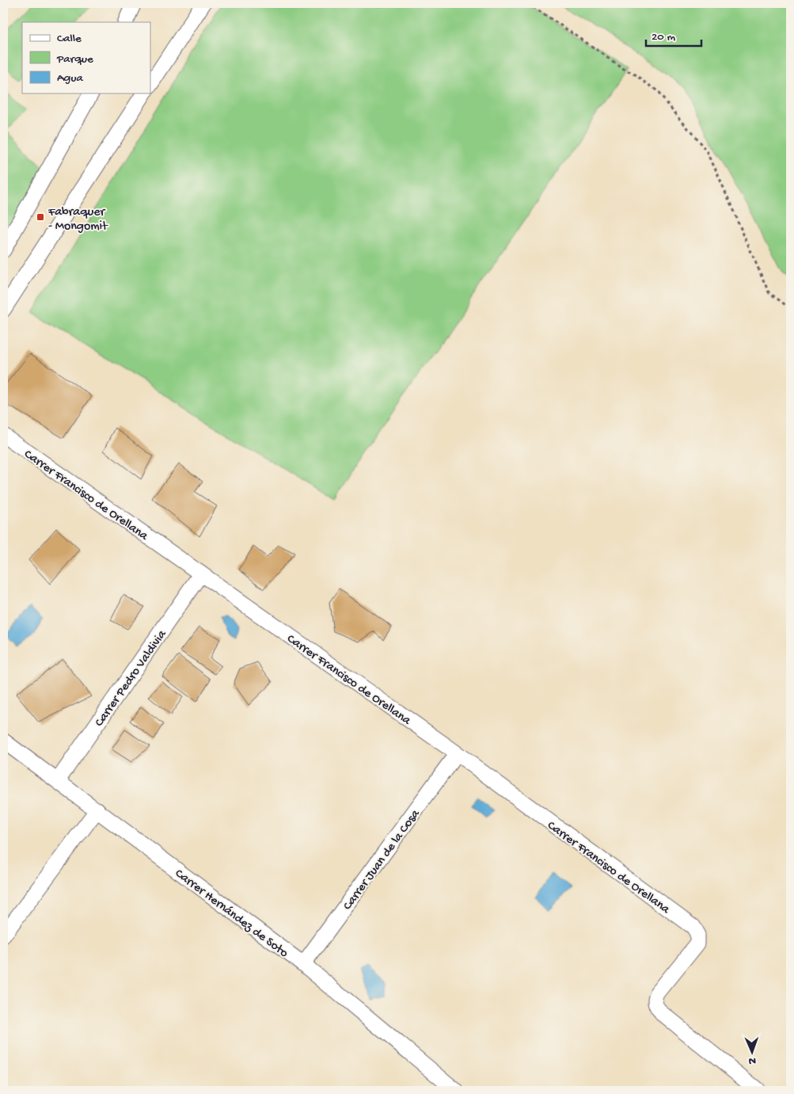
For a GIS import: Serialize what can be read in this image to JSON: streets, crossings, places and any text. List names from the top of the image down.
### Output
{
  "streets": {
    "street": [
      "Carrer Francisco de Orellana",
      "Carrer Pedro Valdivia",
      "Carrer Juan de la Cosa",
      "Carrer Hernández de Soto"
    ]
  },
  "crossings": [
    ["Carrer Francisco de Orellana", "Carrer Pedro Valdivia"],
    ["Carrer Francisco de Orellana", "Carrer Juan de la Cosa"],
    ["Carrer Pedro Valdivia", "Carrer Hernández de Soto"],
    ["Carrer Juan de la Cosa", "Carrer Hernández de Soto"]
  ],
  "places": {
    "transit": ["Fabraquer - Mongomit"]
  },
  "legend": ["Calle", "Parque", "Agua"],
  "scale_bar": "20 m",
  "north": "bottom"
}
